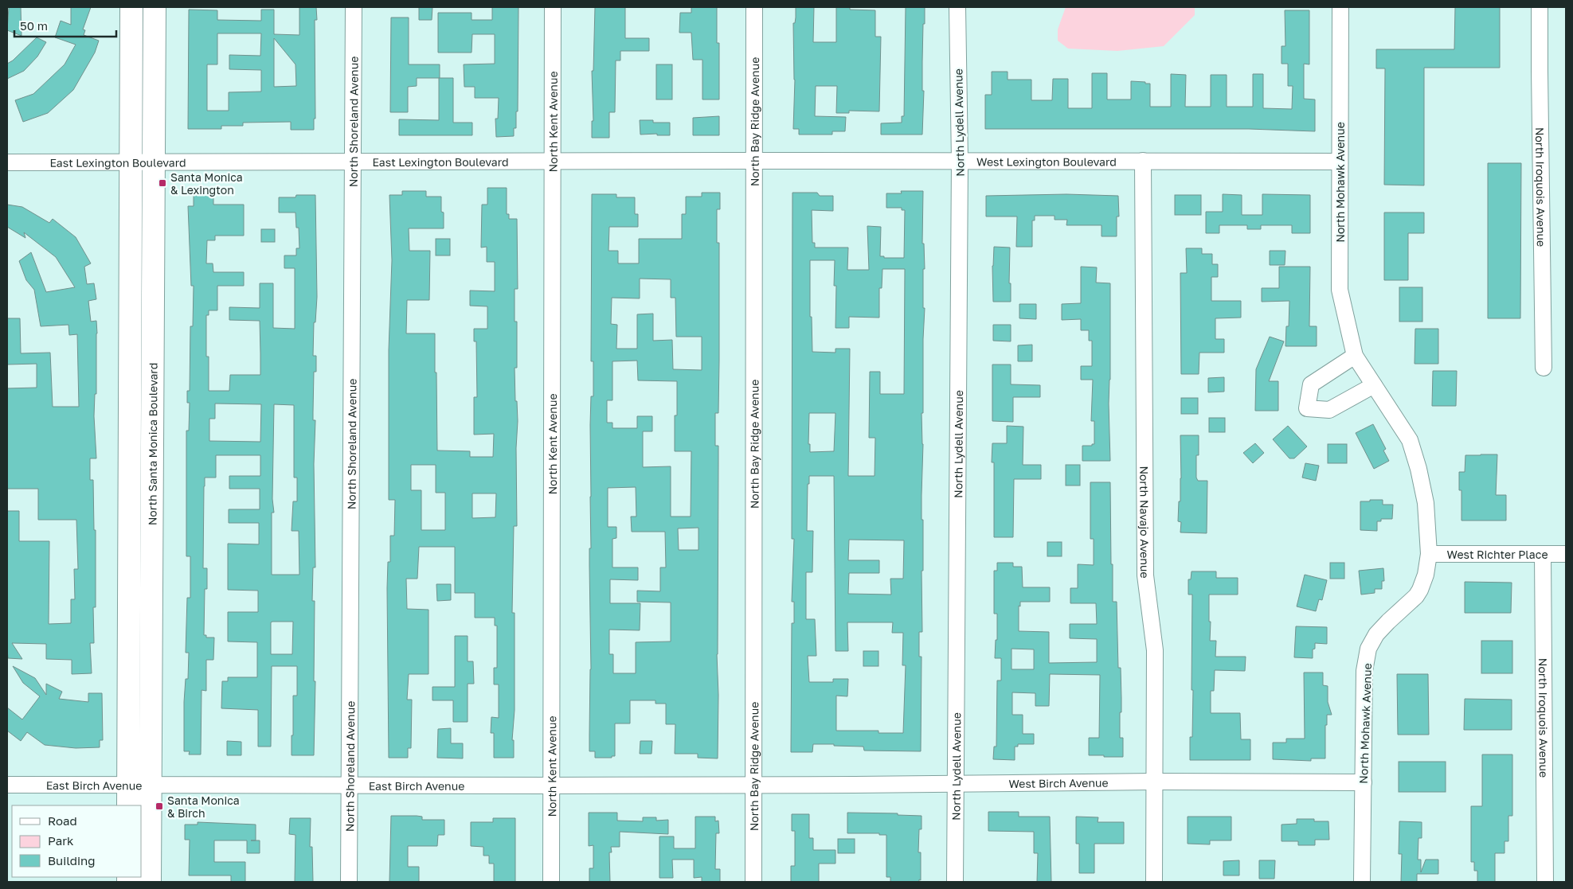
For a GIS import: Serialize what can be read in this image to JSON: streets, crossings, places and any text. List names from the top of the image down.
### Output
{
  "streets": {
    "street": [
      "North Shoreland Avenue",
      "North Kent Avenue",
      "North Bay Ridge Avenue",
      "North Lydell Avenue",
      "East Lexington Boulevard",
      "West Lexington Boulevard",
      "North Mohawk Avenue",
      "North Iroquois Avenue",
      "North Santa Monica Boulevard",
      "North Navajo Avenue",
      "West Richter Place",
      "West Birch Avenue",
      "East Birch Avenue"
    ]
  },
  "crossings": [
    ["North Shoreland Avenue", "East Lexington Boulevard"],
    ["North Shoreland Avenue", "East Birch Avenue"],
    ["North Kent Avenue", "East Lexington Boulevard"],
    ["North Kent Avenue", "East Birch Avenue"],
    ["North Bay Ridge Avenue", "East Lexington Boulevard"],
    ["North Bay Ridge Avenue", "West Lexington Boulevard"],
    ["North Bay Ridge Avenue", "West Birch Avenue"],
    ["North Bay Ridge Avenue", "East Birch Avenue"],
    ["North Lydell Avenue", "West Lexington Boulevard"],
    ["North Lydell Avenue", "West Birch Avenue"],
    ["East Lexington Boulevard", "West Lexington Boulevard"],
    ["East Lexington Boulevard", "North Santa Monica Boulevard"],
    ["West Lexington Boulevard", "North Mohawk Avenue"],
    ["West Lexington Boulevard", "North Navajo Avenue"],
    ["North Mohawk Avenue", "West Richter Place"],
    ["North Mohawk Avenue", "West Birch Avenue"],
    ["North Iroquois Avenue", "West Richter Place"],
    ["North Santa Monica Boulevard", "East Birch Avenue"],
    ["North Navajo Avenue", "West Birch Avenue"],
    ["West Birch Avenue", "East Birch Avenue"]
  ],
  "places": {
    "transit": ["Santa Monica & Lexington", "Santa Monica & Birch"]
  },
  "legend": ["Road", "Park", "Building"],
  "scale_bar": "50 m"
}
